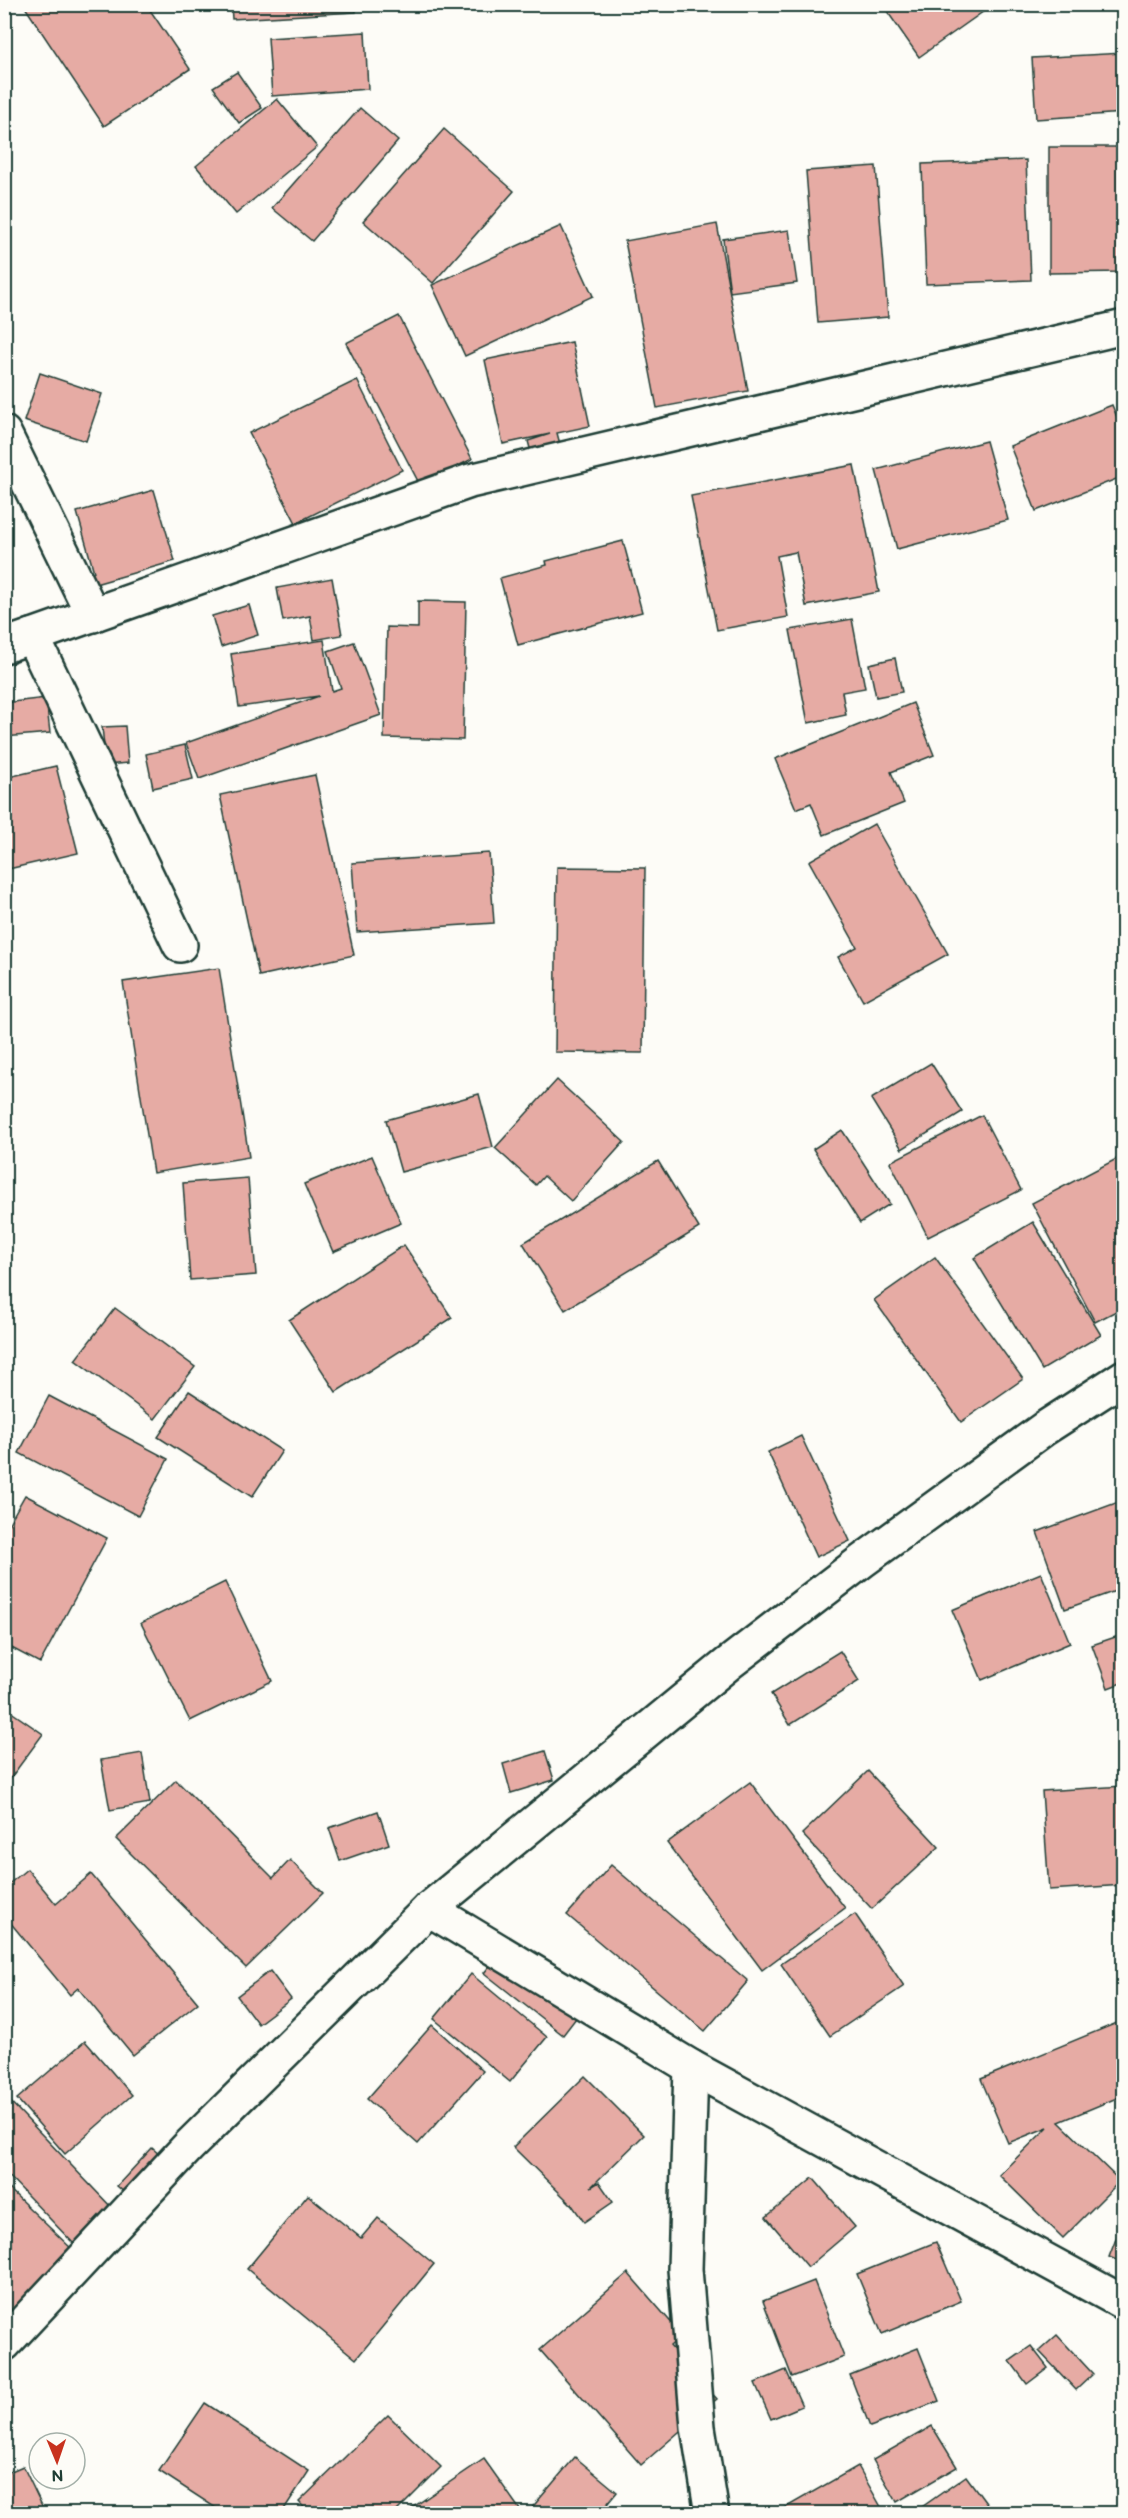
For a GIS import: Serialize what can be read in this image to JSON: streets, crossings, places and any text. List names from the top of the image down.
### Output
{
  "north": "bottom"
}
